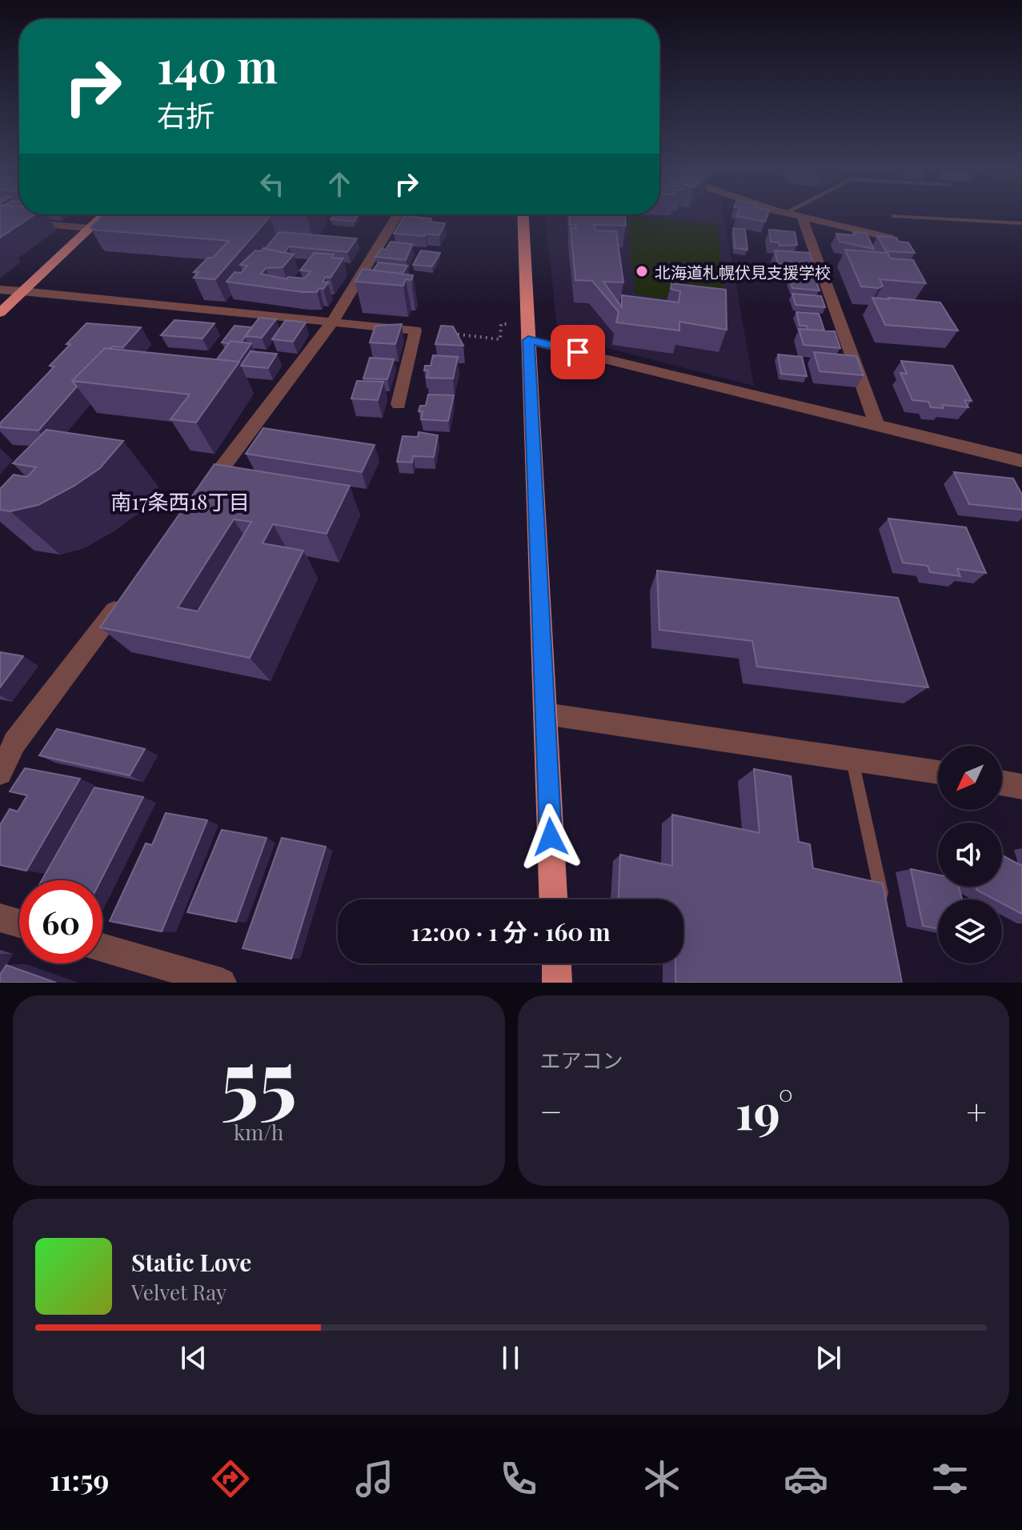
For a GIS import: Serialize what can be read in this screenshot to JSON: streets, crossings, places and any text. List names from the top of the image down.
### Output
{
  "districts": ["南17条西18丁目"],
  "places": ["北海道札幌伏見支援学校"],
  "north": "bottom left",
  "page": {
    "turn": ["140 m", "右折"],
    "limit": "60",
    "trip": "12:00 · 1 分 · 160 m",
    "tile": [
      ["55", "km/h"],
      "エアコン"
    ],
    "heat": ["−", "19°", "+"],
    "song": ["Static Love", "Velvet Ray"],
    "tabs": "11:59"
  }
}
